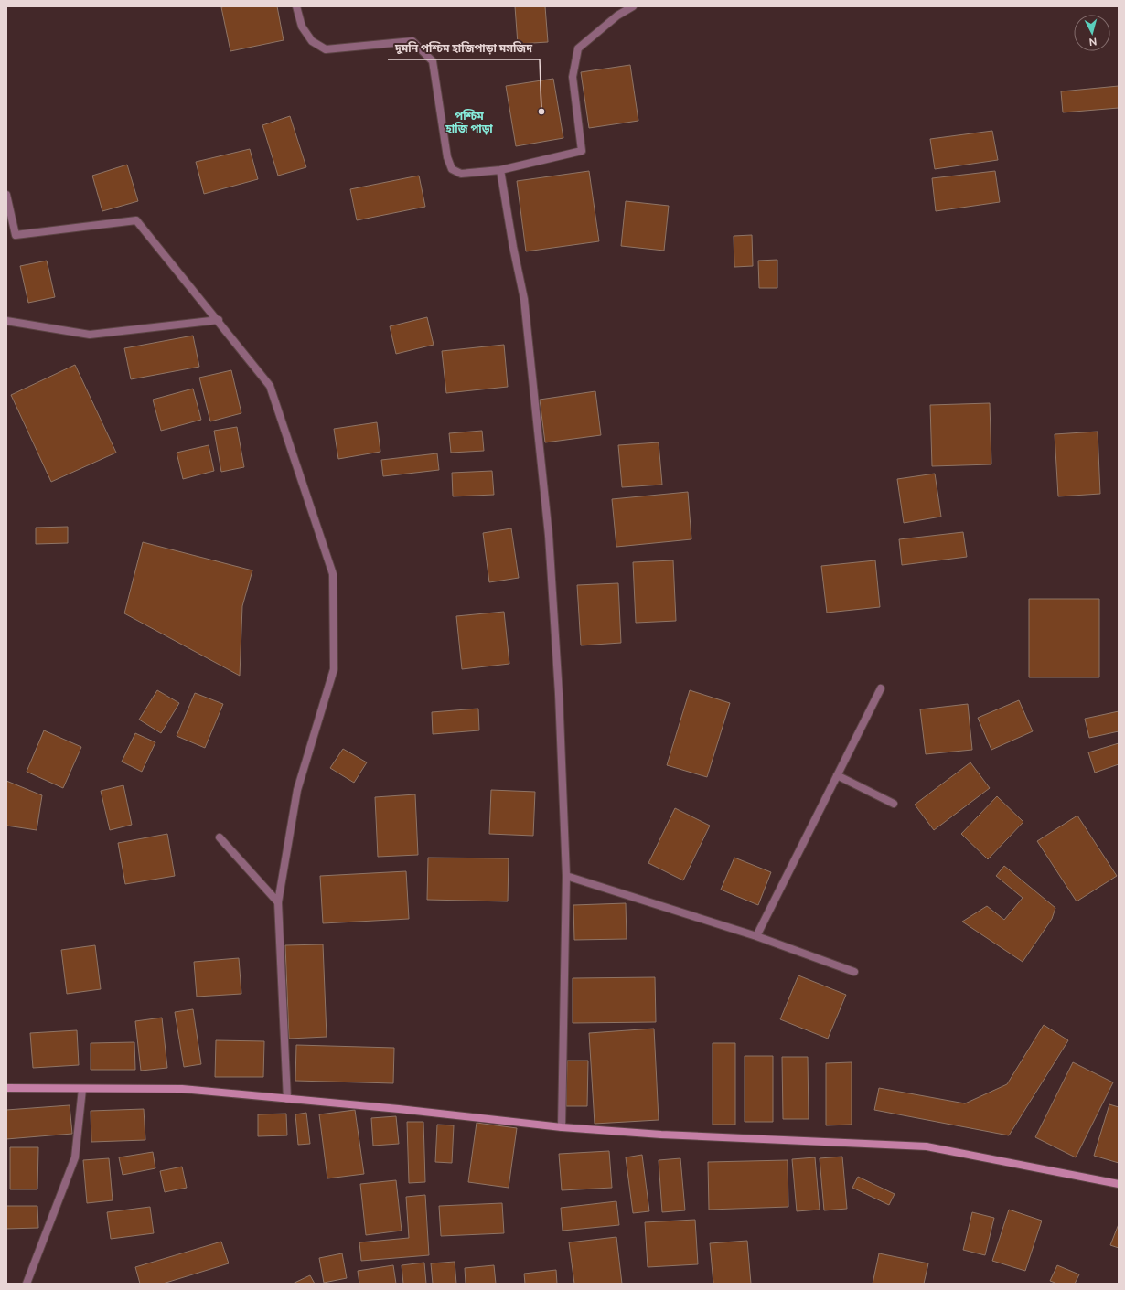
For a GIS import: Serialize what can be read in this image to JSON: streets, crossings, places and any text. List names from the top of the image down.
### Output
{
  "districts": ["পশ্চিম হাজি পাড়া"],
  "places": ["দুমনি পশ্চিম হাজিপাড়া মসজিদ"],
  "north": "bottom"
}
